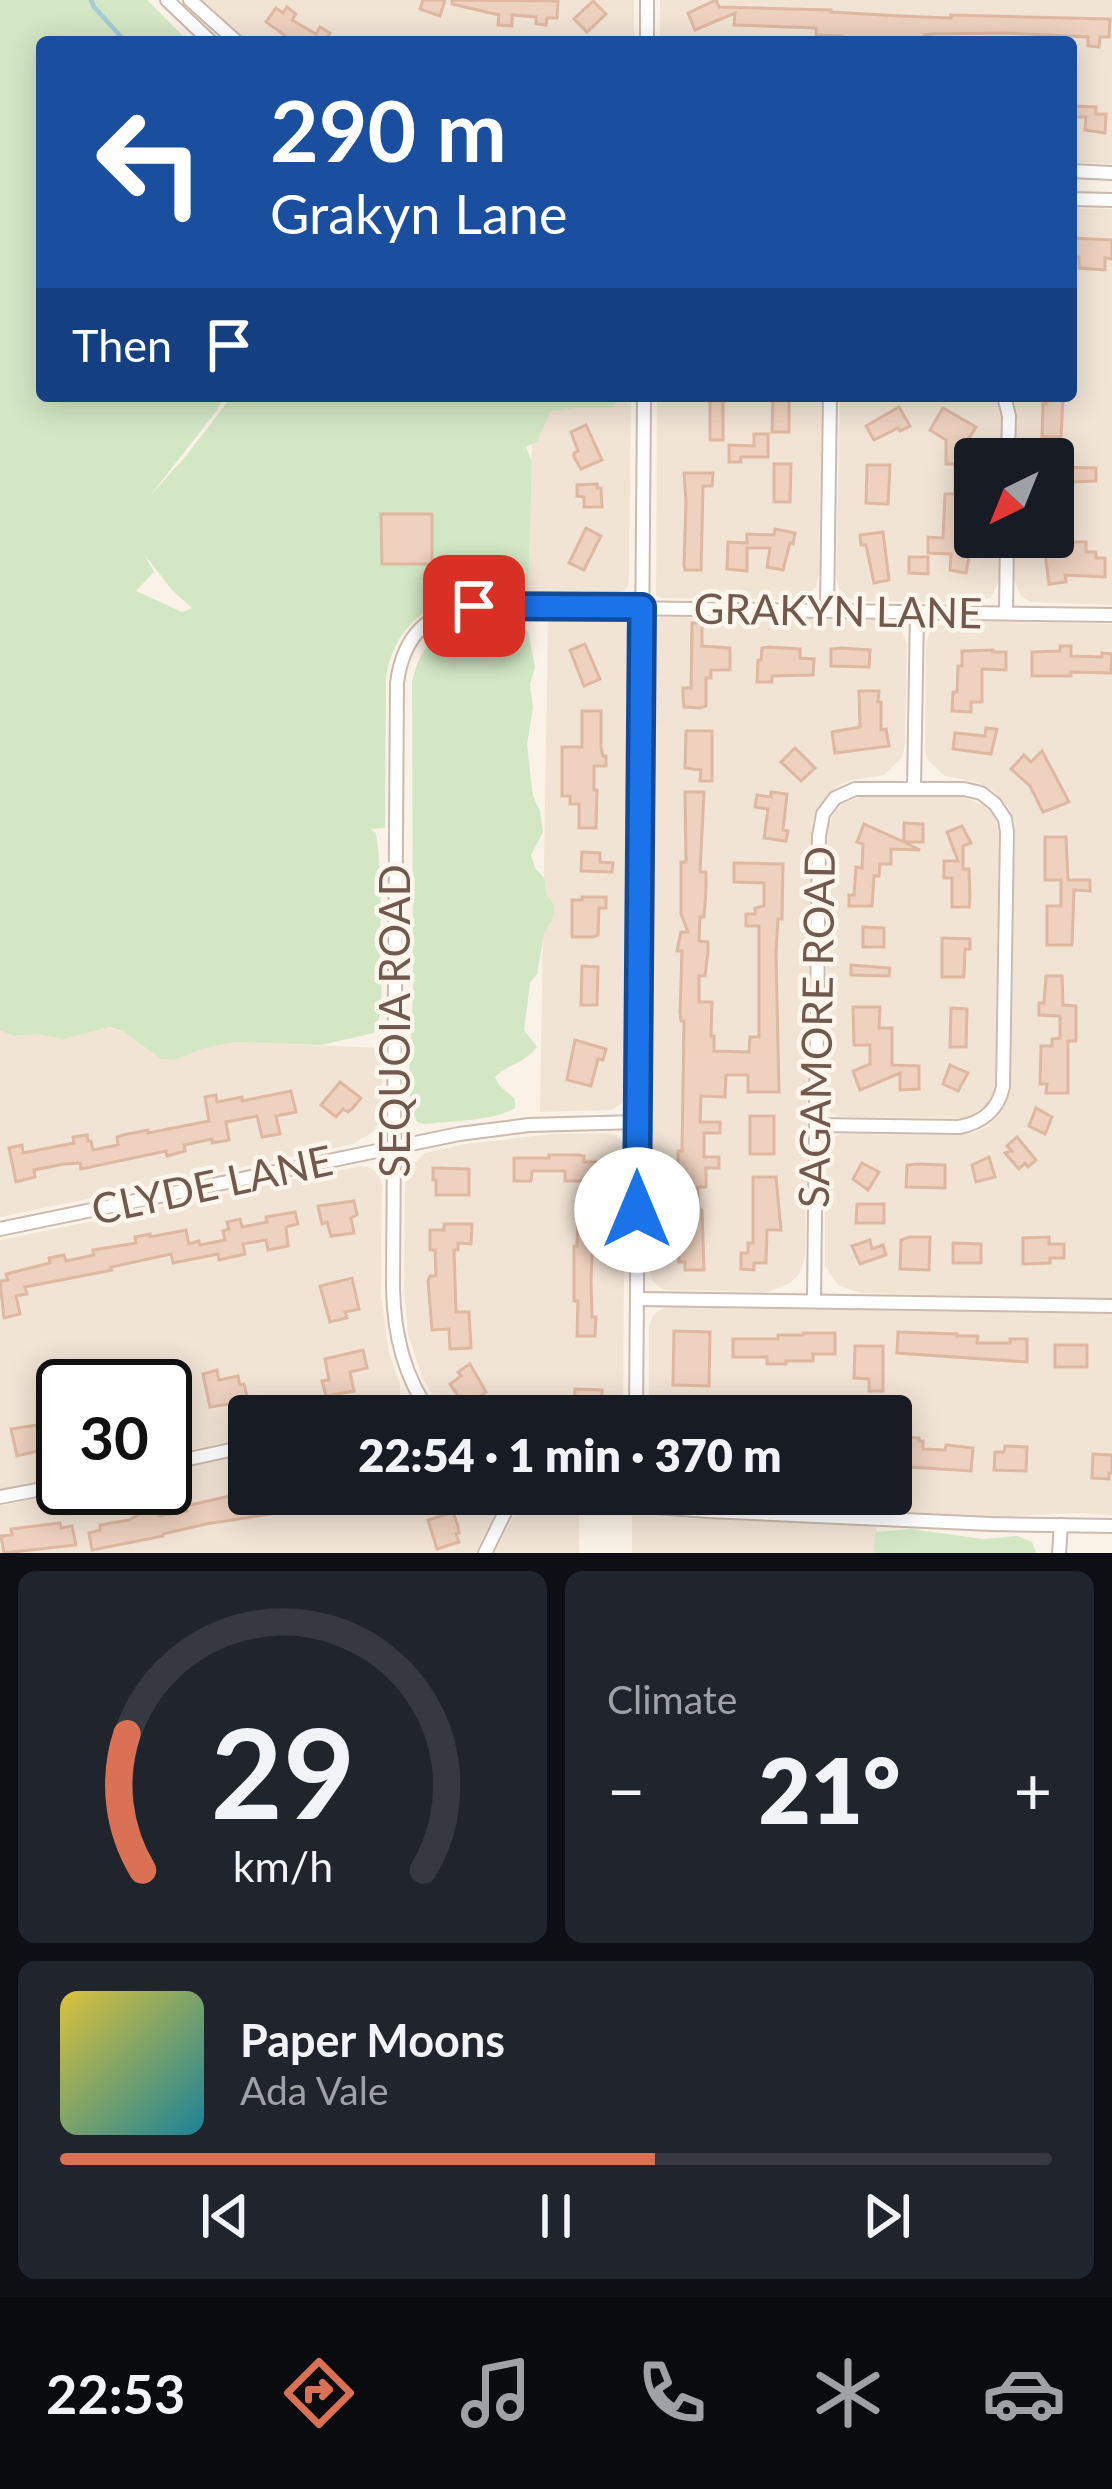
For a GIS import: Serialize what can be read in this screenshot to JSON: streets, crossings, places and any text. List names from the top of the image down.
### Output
{
  "streets": {
    "street": [
      "GRAKYN LANE",
      "SEQUOIA ROAD",
      "SAGAMORE ROAD",
      "CLYDE LANE"
    ]
  },
  "crossings": [
    ["GRAKYN LANE", "SEQUOIA ROAD"],
    ["SEQUOIA ROAD", "CLYDE LANE"]
  ],
  "north": "bottom left",
  "page": {
    "turn": ["290 m", "Grakyn Lane"],
    "then": "Then",
    "limit": "30",
    "trip": "22:54 · 1 min · 370 m",
    "tile": "Climate",
    "heat": ["−", "21°", "+"],
    "song": ["Paper Moons", "Ada Vale"],
    "tabs": "22:53",
    "gauge": ["29", "km/h"]
  }
}
